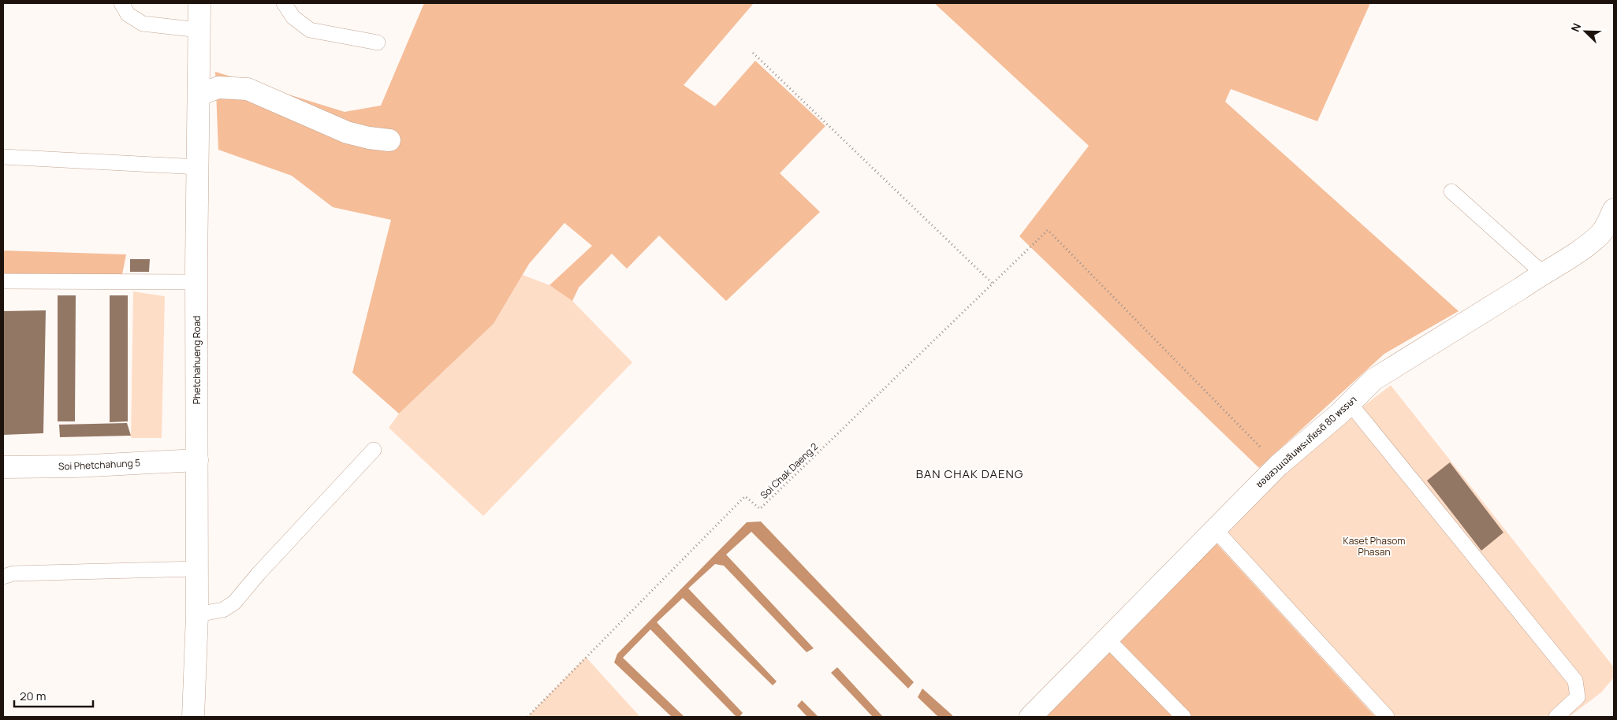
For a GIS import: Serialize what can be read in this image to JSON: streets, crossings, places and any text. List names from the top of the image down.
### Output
{
  "streets": {
    "street": ["Phetchahueng Road", "ซอยสวนเฉลิมพระเกียรติ 80 พรรษา", "Soi Phetchahung 5"],
    "path": ["Soi Chak Daeng 2"]
  },
  "crossings": [
    ["Phetchahueng Road", "Soi Phetchahung 5"],
    ["ซอยสวนเฉลิมพระเกียรติ 80 พรรษา", "Soi Chak Daeng 2"]
  ],
  "districts": ["BAN CHAK DAENG"],
  "parks": ["Kaset Phasom Phasan"],
  "scale_bar": "20 m",
  "north": "top left"
}
